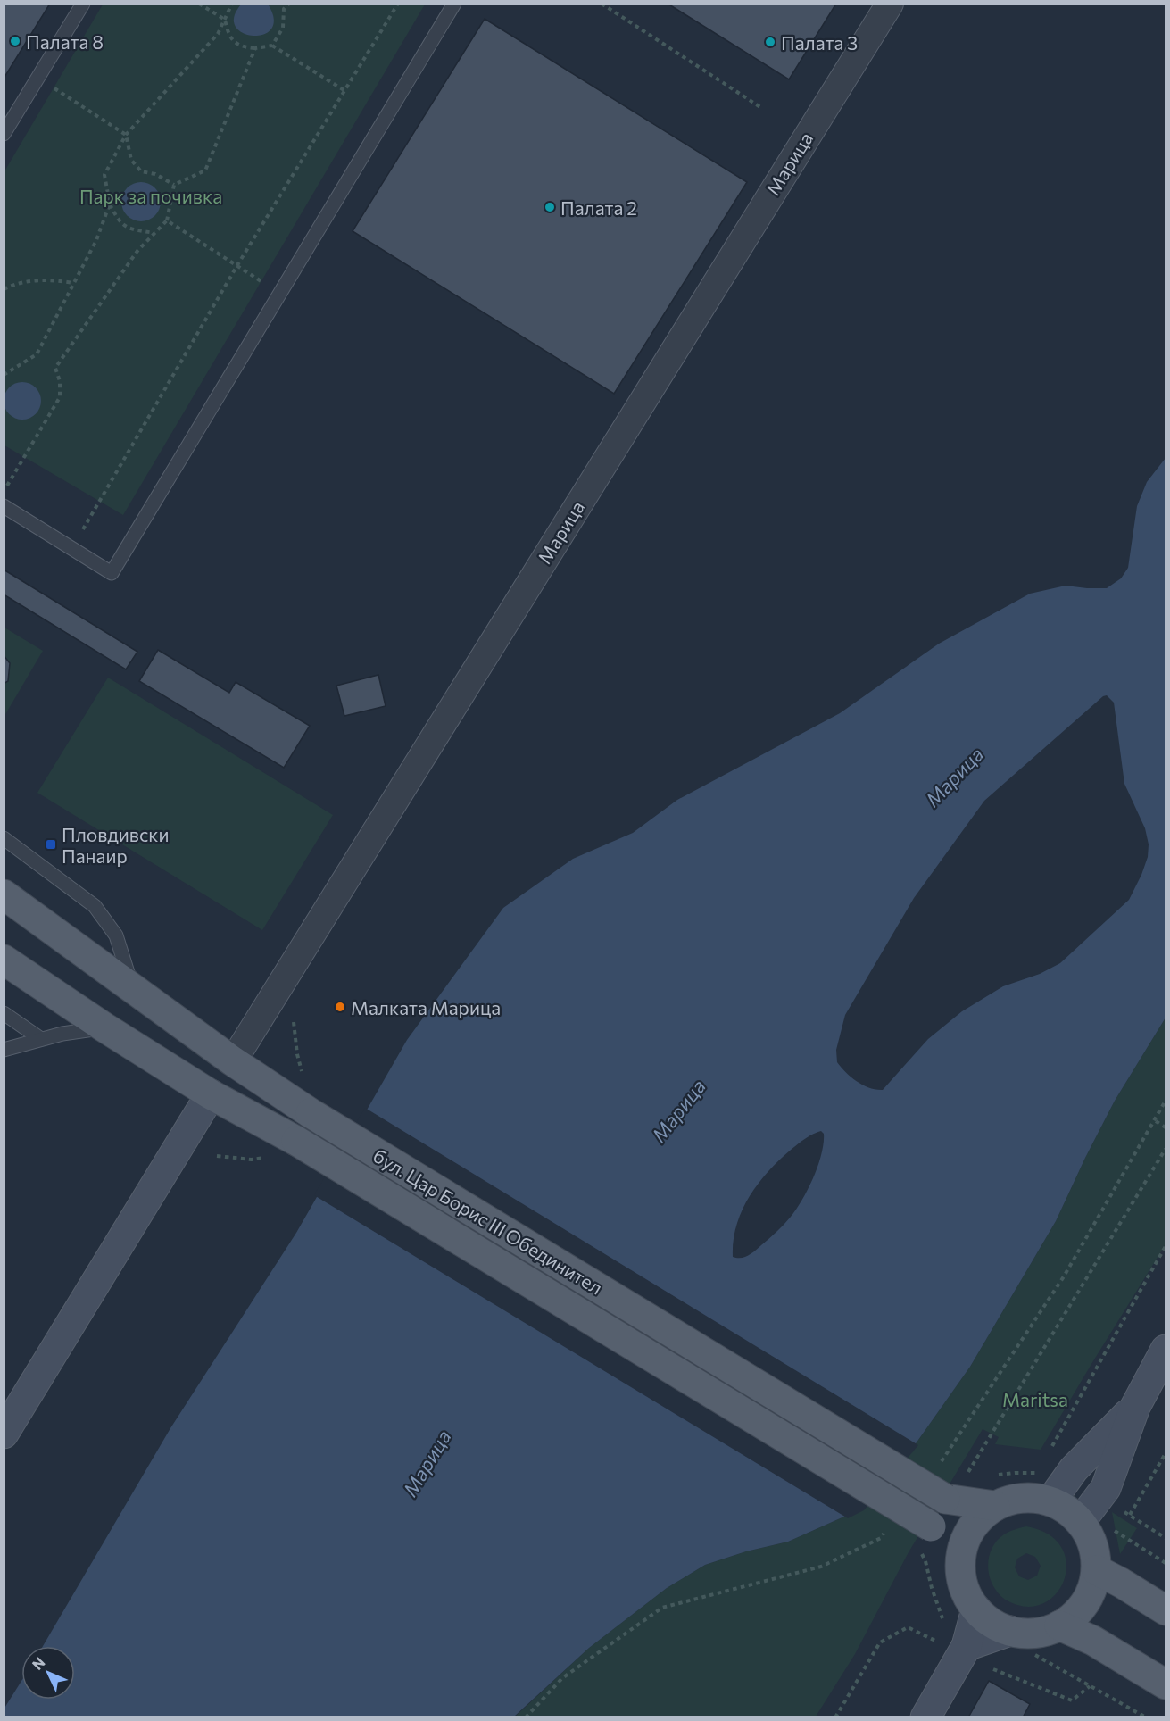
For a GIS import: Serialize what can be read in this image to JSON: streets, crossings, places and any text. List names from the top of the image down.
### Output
{
  "streets": {
    "main road": ["бул. Цар Борис III Обединител"],
    "street": ["Марица"]
  },
  "crossings": [
    ["Марица", "бул. Цар Борис III Обединител"]
  ],
  "water": ["Марица"],
  "parks": ["Парк за почивка", "Maritsa"],
  "places": {
    "other": [
      "Палата 8",
      "Палата 3",
      "Палата 2",
      "Малката Марица"
    ],
    "transit": ["Пловдивски Панаир"]
  },
  "north": "top left"
}
